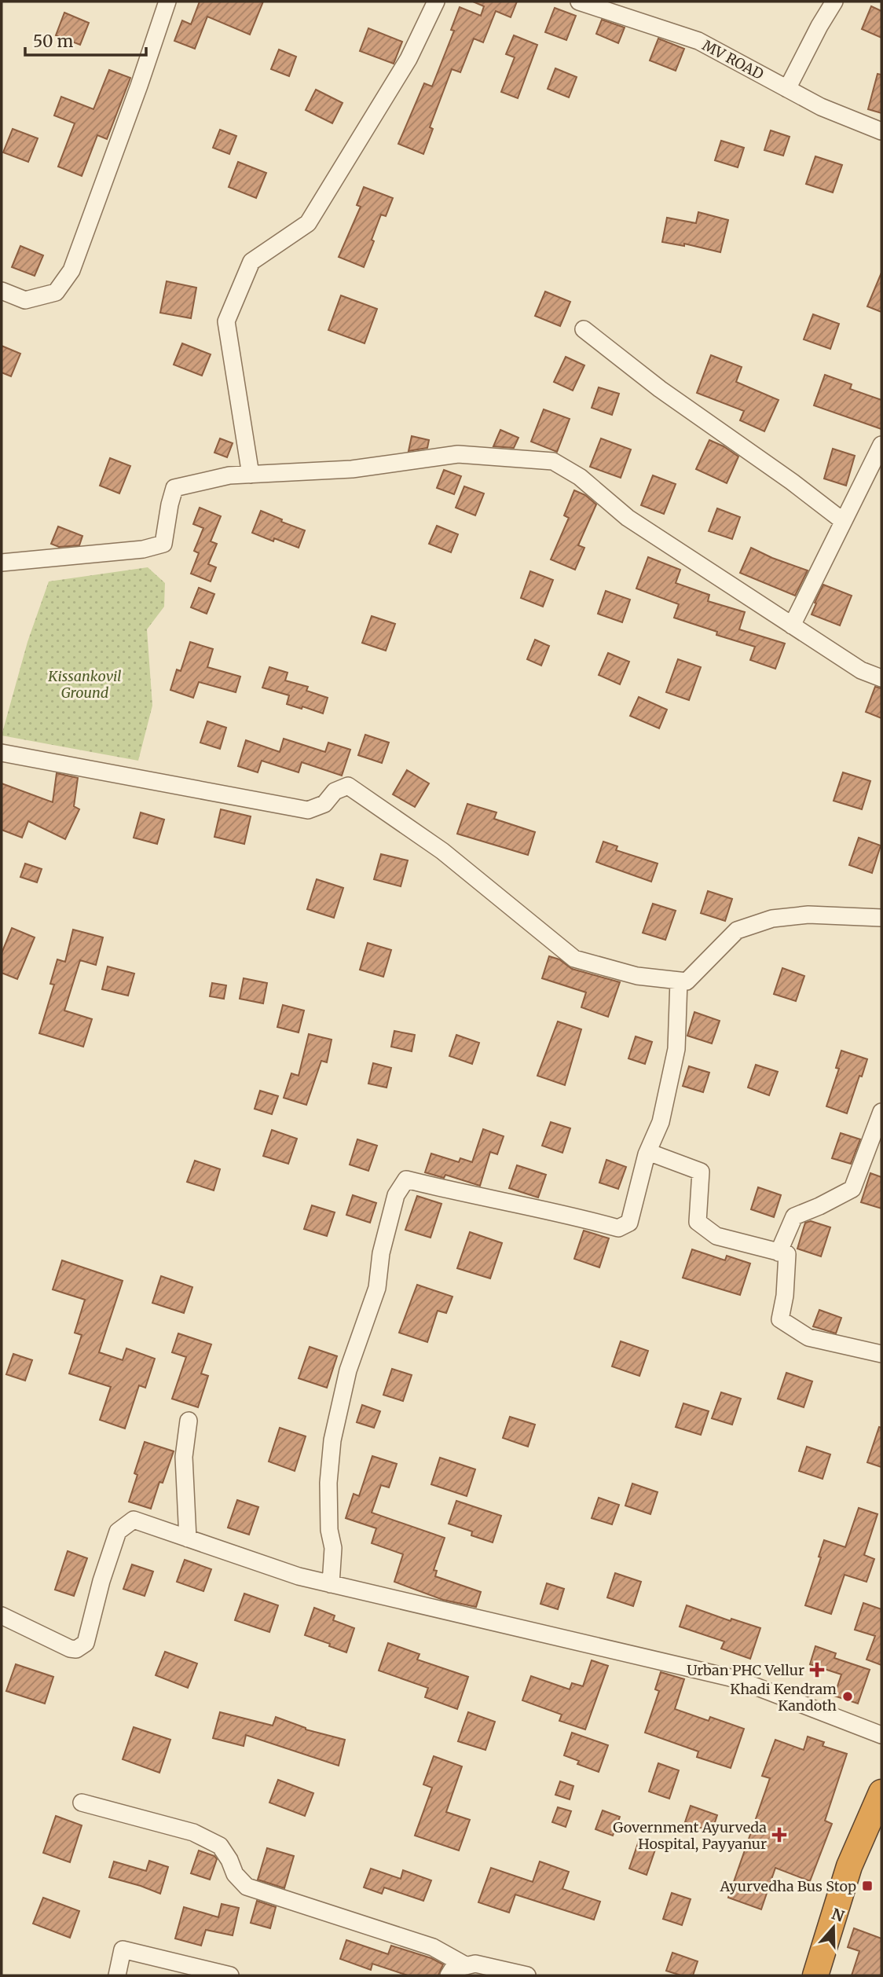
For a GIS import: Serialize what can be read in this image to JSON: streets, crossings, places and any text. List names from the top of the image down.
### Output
{
  "streets": {
    "street": ["MV ROAD"]
  },
  "parks": ["Kissankovil Ground"],
  "places": {
    "health": ["Urban PHC Vellur", "Government Ayurveda Hospital, Payyanur"],
    "other": ["Khadi Kendram Kandoth"],
    "transit": ["Ayurvedha Bus Stop"]
  },
  "scale_bar": "50 m",
  "north": "top"
}
